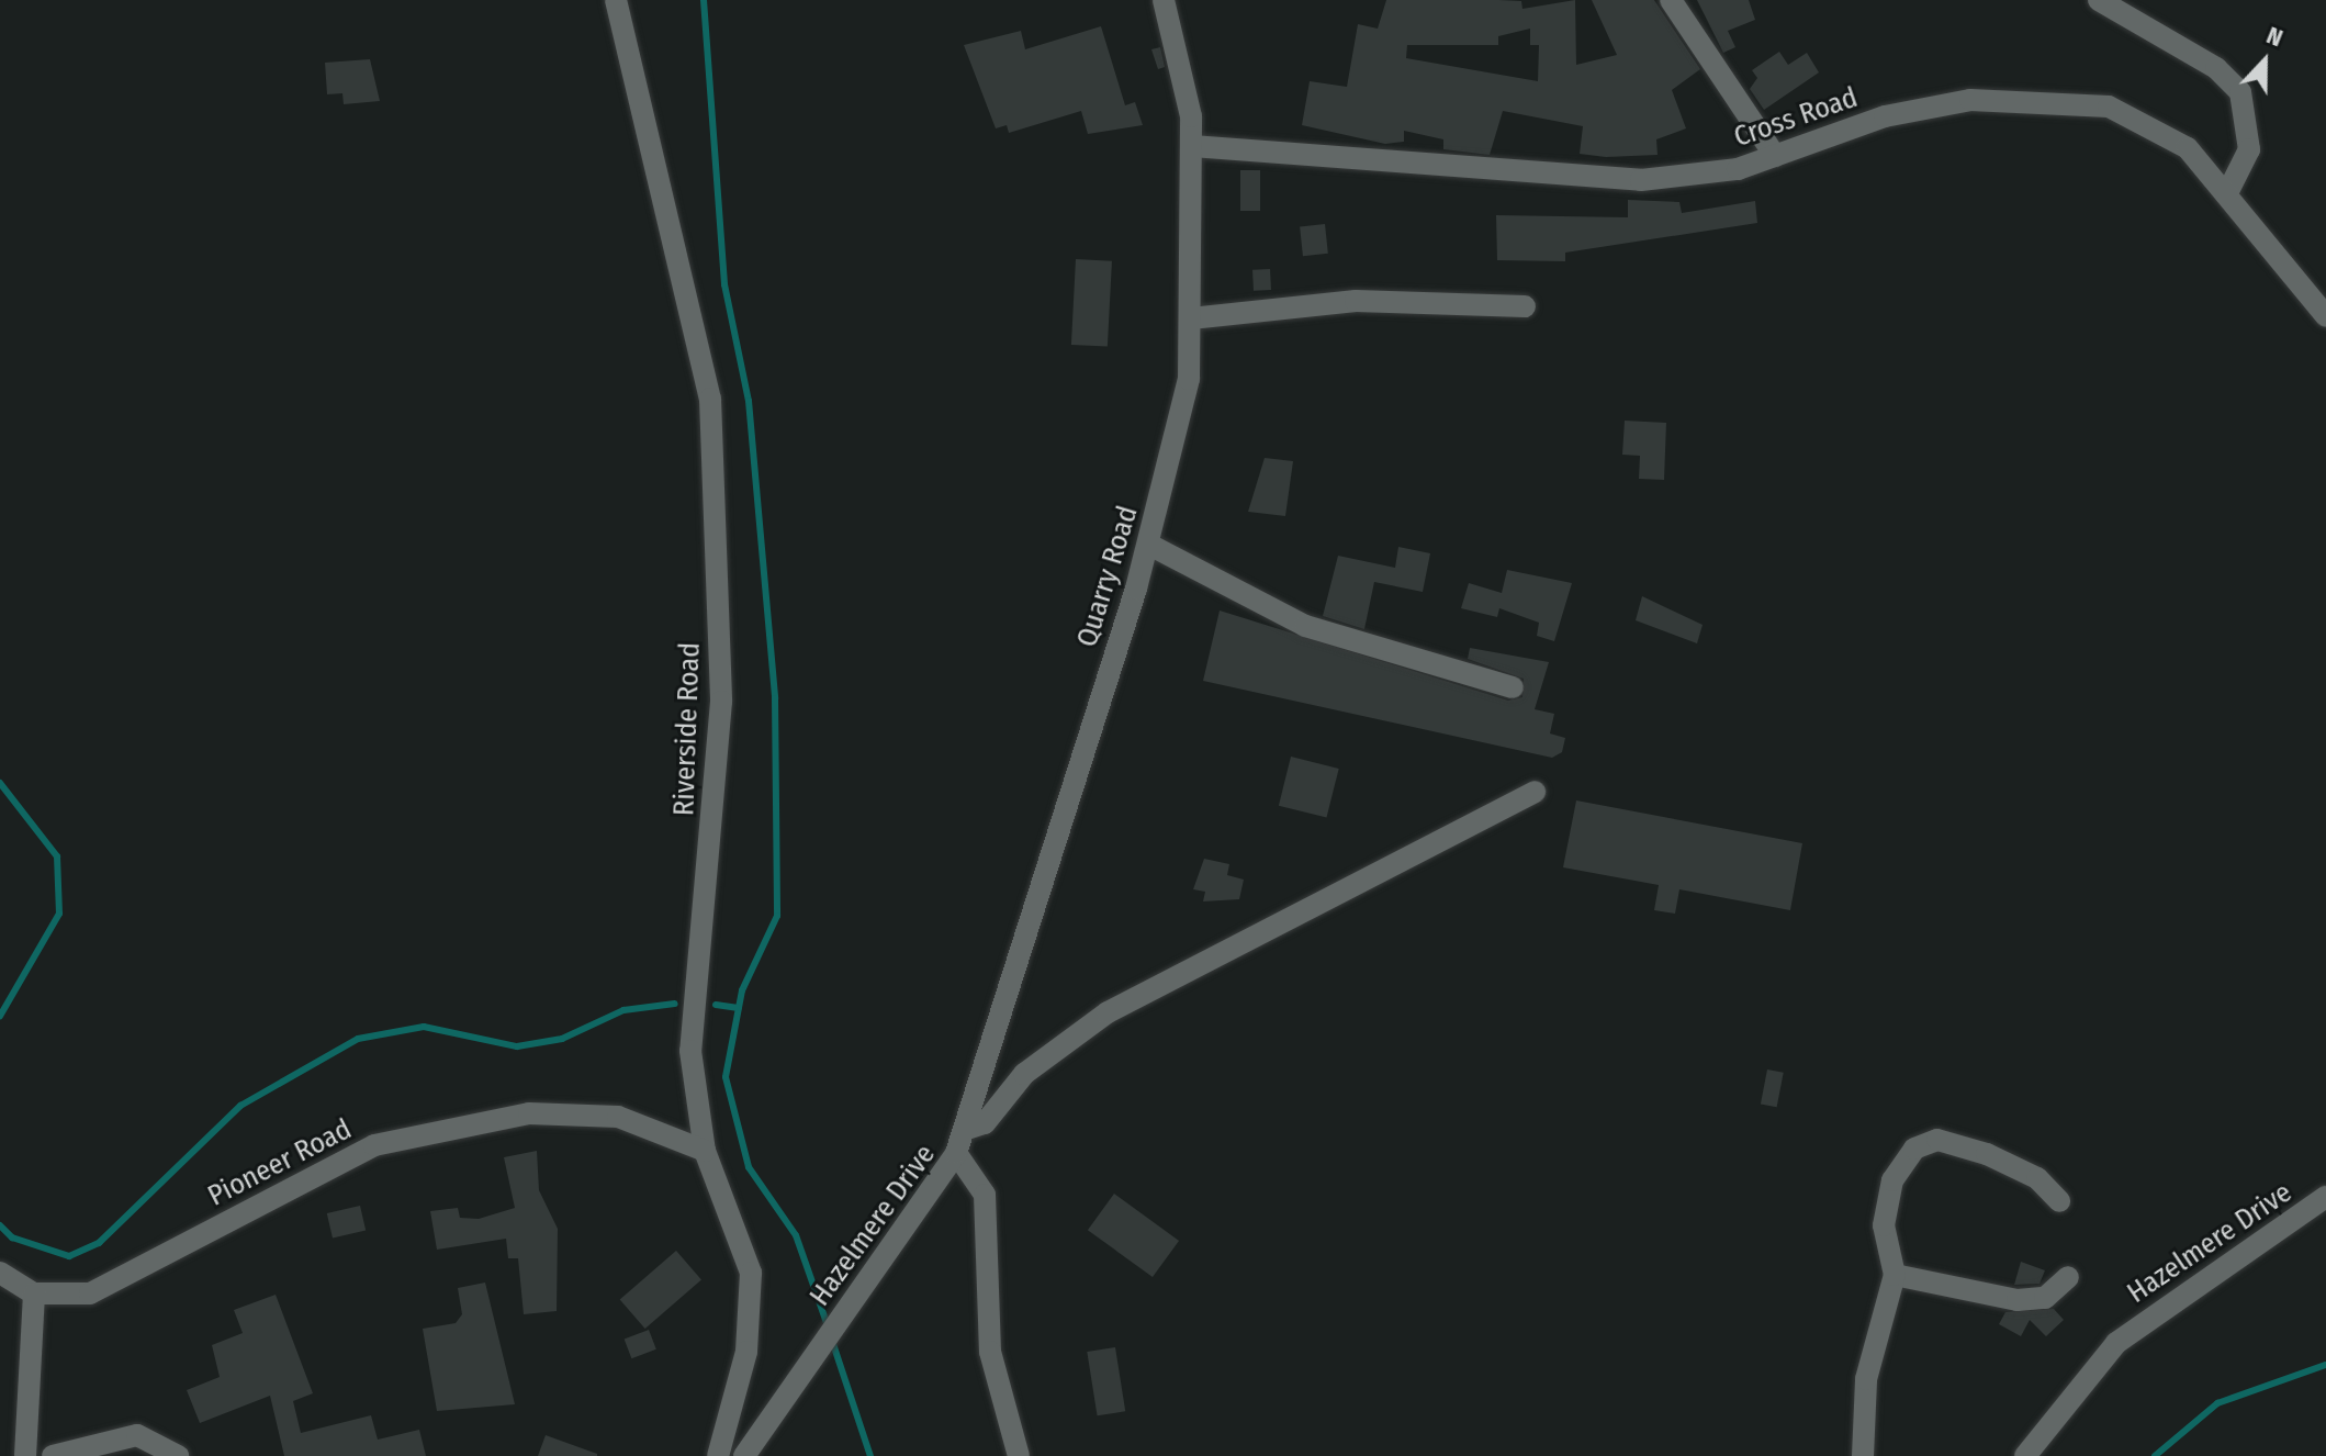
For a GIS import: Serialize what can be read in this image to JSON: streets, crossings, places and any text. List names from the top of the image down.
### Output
{
  "streets": {
    "street": [
      "Cross Road",
      "Quarry Road",
      "Riverside Road",
      "Pioneer Road",
      "Hazelmere Drive"
    ]
  },
  "crossings": [
    ["Cross Road", "Quarry Road"],
    ["Quarry Road", "Hazelmere Drive"],
    ["Riverside Road", "Pioneer Road"]
  ],
  "north": "top"
}
